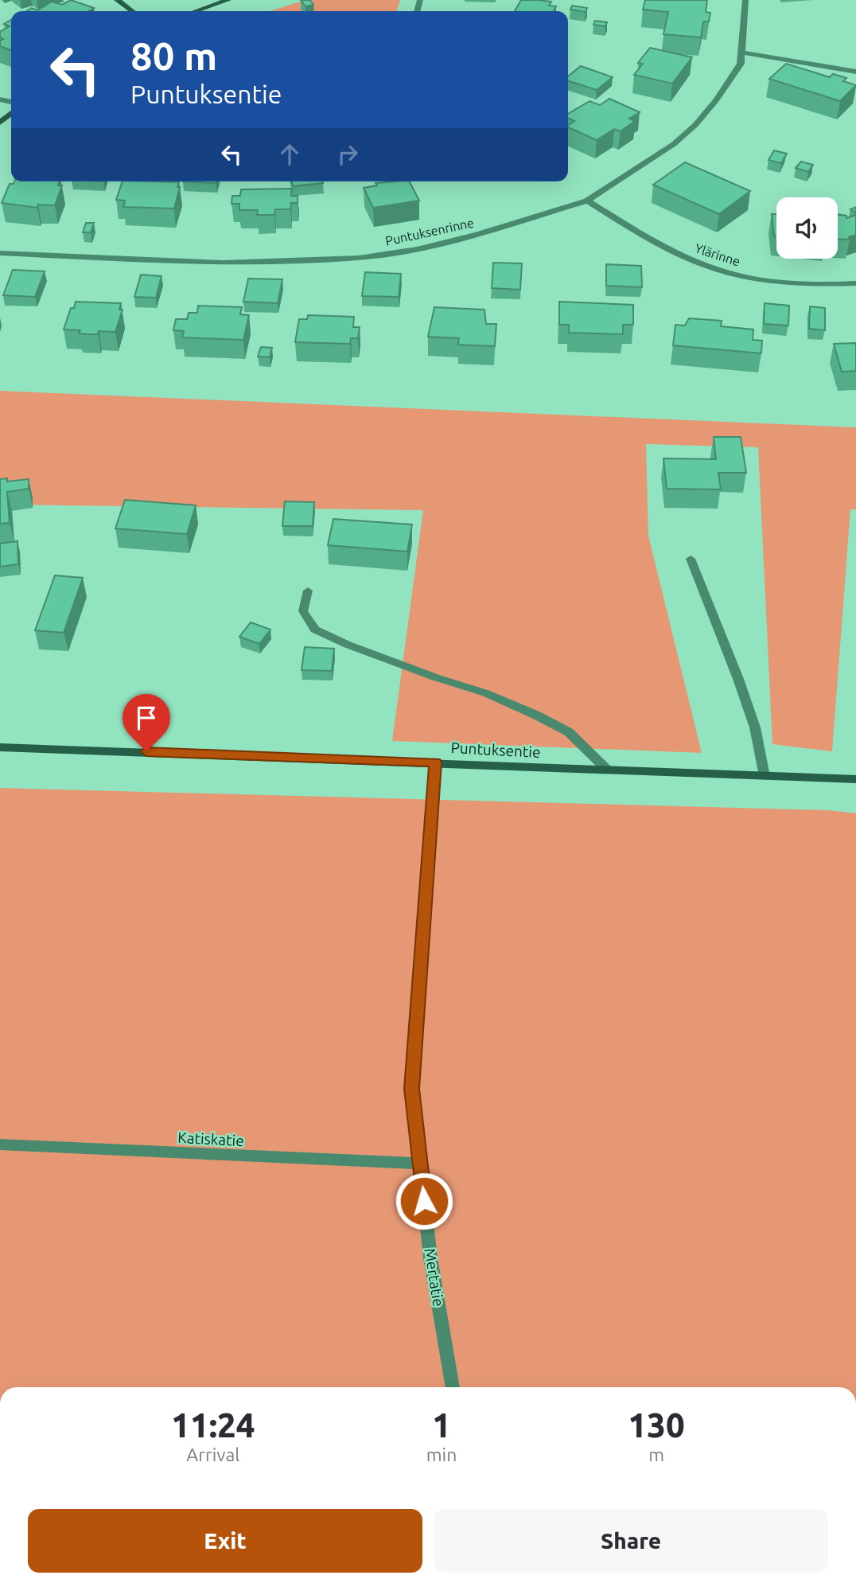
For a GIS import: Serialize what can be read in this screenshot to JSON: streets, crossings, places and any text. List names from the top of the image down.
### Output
{
  "streets": {
    "street": [
      "Puntuksenrinne",
      "Ylärinne",
      "Puntuksentie",
      "Katiskatie",
      "Mertatie"
    ]
  },
  "crossings": [
    ["Puntuksenrinne", "Ylärinne"],
    ["Puntuksentie", "Mertatie"],
    ["Katiskatie", "Mertatie"]
  ],
  "page": {
    "turn": ["80 m", "Puntuksentie"],
    "eta": [
      "11:24",
      "Arrival",
      "1",
      "min",
      "130",
      "m"
    ],
    "buttons": ["Exit", "Share"]
  }
}
